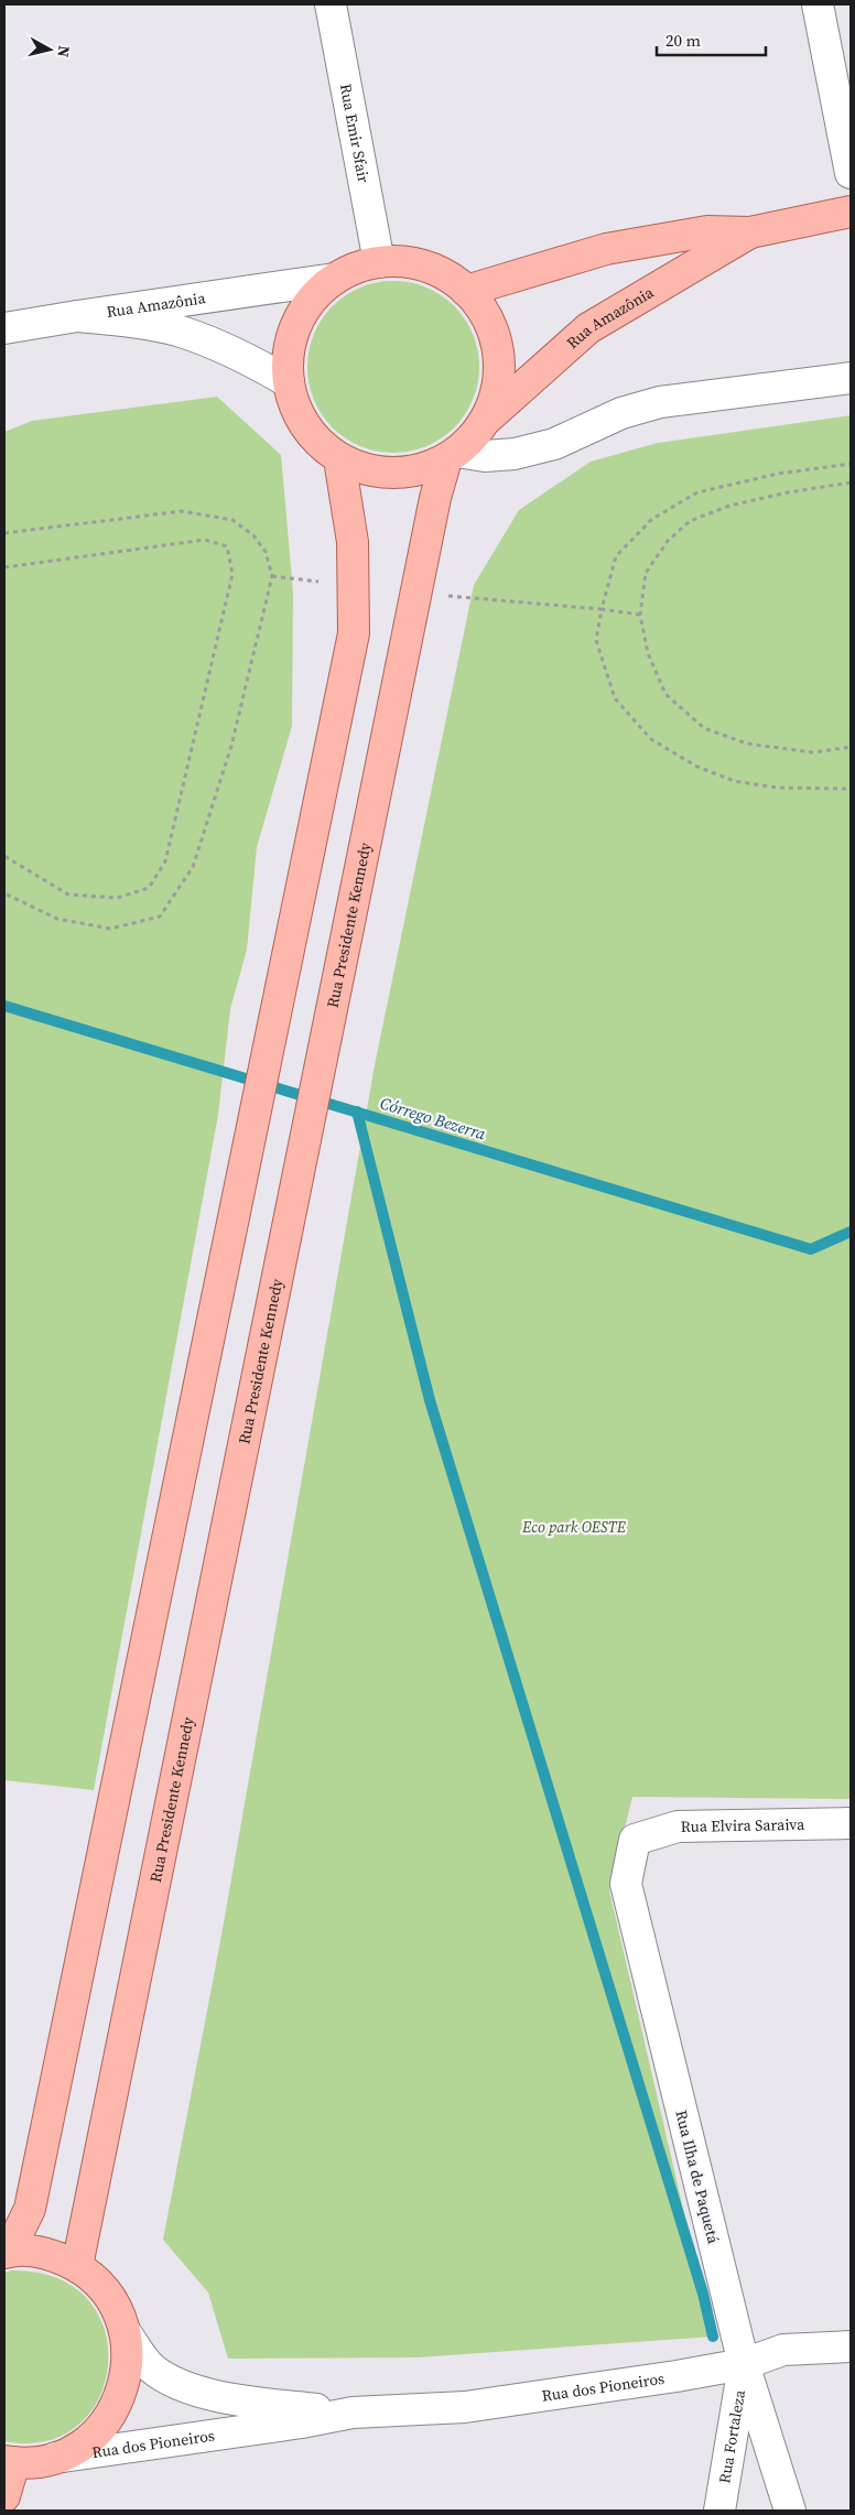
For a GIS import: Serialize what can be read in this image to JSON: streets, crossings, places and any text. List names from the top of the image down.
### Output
{
  "streets": {
    "main road": ["Rua Amazônia", "Rua Presidente Kennedy"],
    "street": [
      "Rua Emir Sfair",
      "Rua Elvira Saraiva",
      "Rua Ilha de Paquetá",
      "Rua dos Pioneiros",
      "Rua Fortaleza"
    ]
  },
  "crossings": [
    ["Rua Elvira Saraiva", "Rua Ilha de Paquetá"],
    ["Rua Ilha de Paquetá", "Rua dos Pioneiros"],
    ["Rua Ilha de Paquetá", "Rua Fortaleza"],
    ["Rua dos Pioneiros", "Rua Fortaleza"]
  ],
  "water": ["Córrego Bezerra"],
  "parks": ["Eco park OESTE"],
  "scale_bar": "20 m",
  "north": "right"
}
